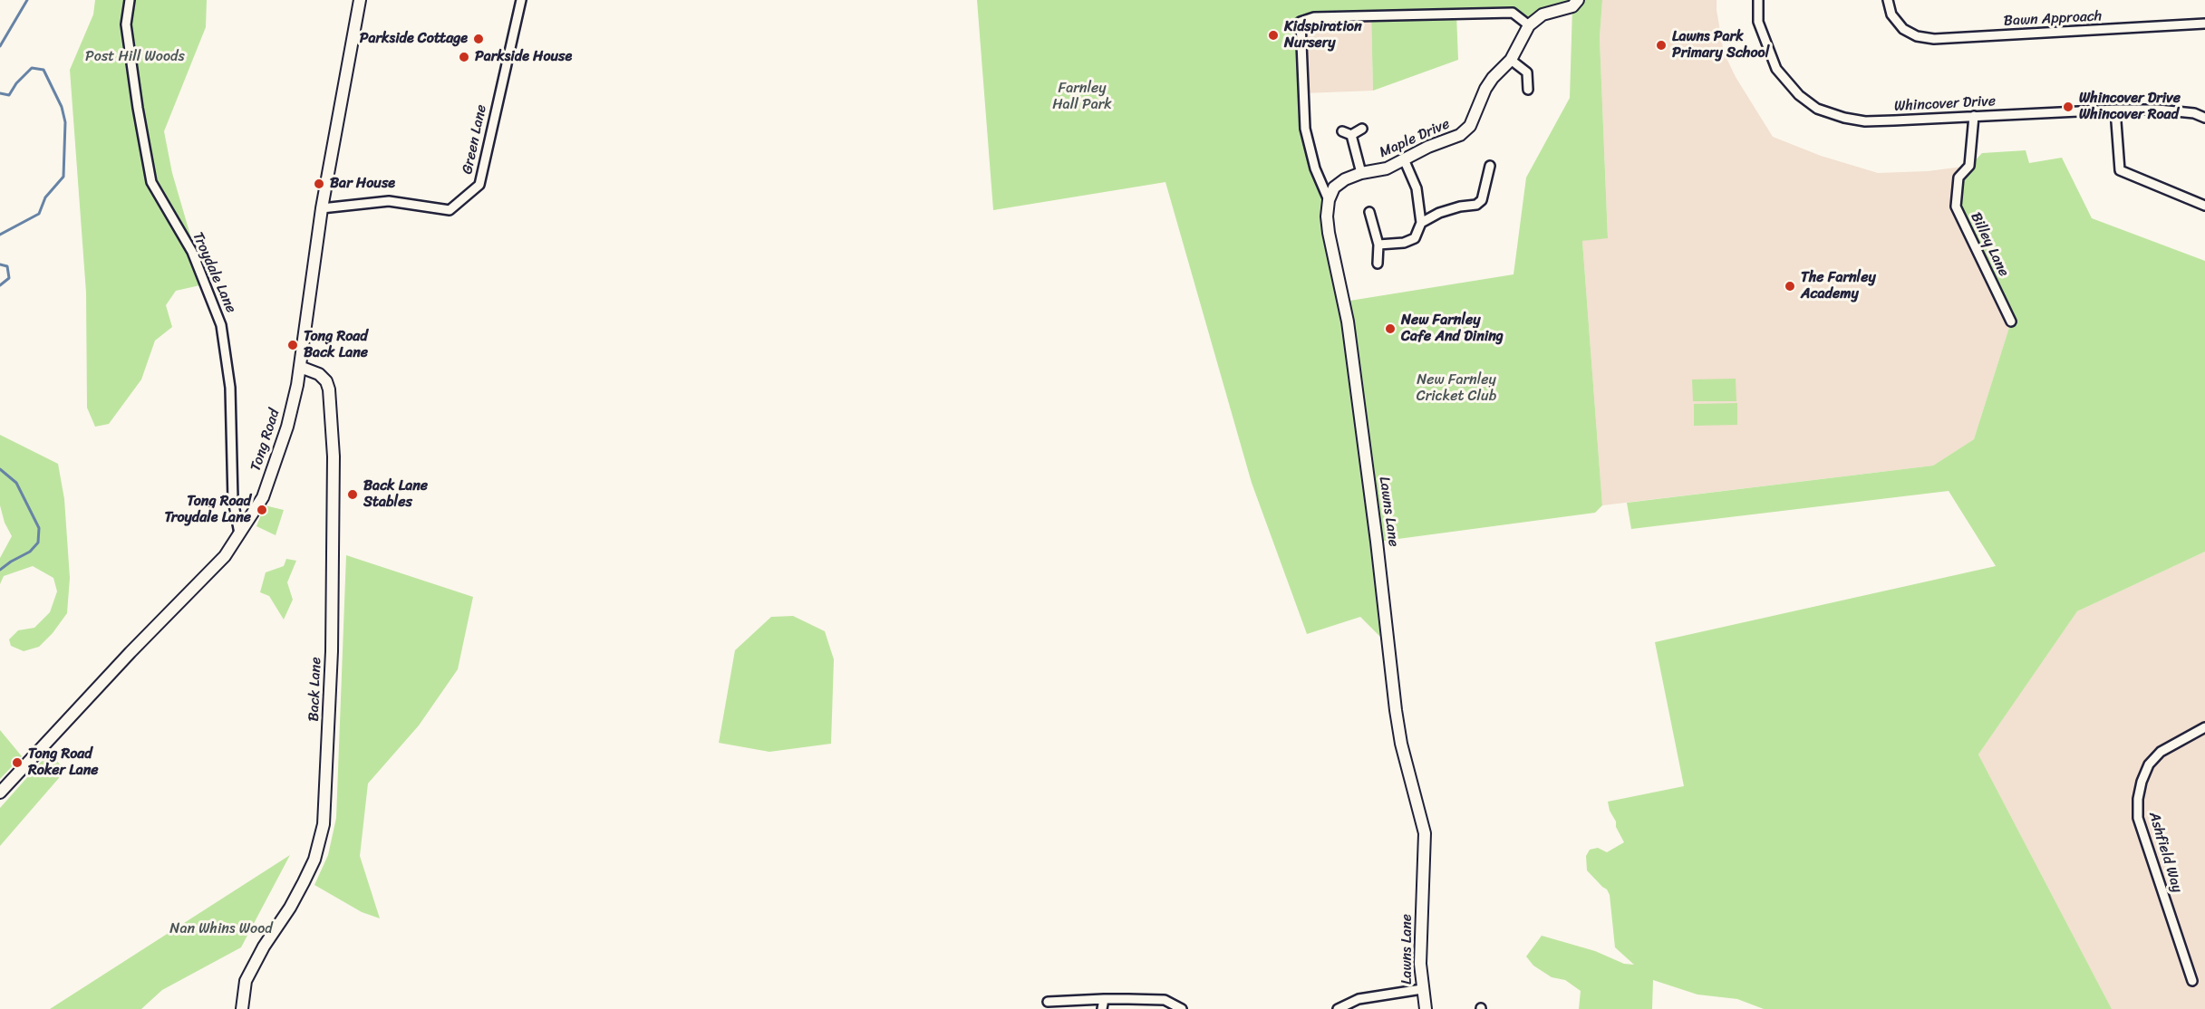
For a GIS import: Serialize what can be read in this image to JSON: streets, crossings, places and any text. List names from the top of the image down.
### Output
{
  "streets": {
    "street": [
      "Bawn Approach",
      "Whincover Drive",
      "Maple Drive",
      "Green Lane",
      "Billey Lane",
      "Troydale Lane",
      "Tong Road",
      "Lawns Lane",
      "Back Lane",
      "Ashfield Way"
    ]
  },
  "crossings": [
    ["Whincover Drive", "Billey Lane"],
    ["Maple Drive", "Lawns Lane"],
    ["Green Lane", "Tong Road"],
    ["Troydale Lane", "Tong Road"],
    ["Tong Road", "Back Lane"]
  ],
  "parks": [
    "Post Hill Woods",
    "Farnley Hall Park",
    "New Farnley Cricket Club",
    "Nan Whins Wood"
  ],
  "places": [
    "Kidspiration Nursery",
    "Parkside Cottage",
    "Lawns Park Primary School",
    "Parkside House",
    "Whincover Drive Whincover Road",
    "Bar House",
    "The Farnley Academy",
    "New Farnley Cafe And Dining",
    "Tong Road Back Lane",
    "Back Lane Stables",
    "Tong Road Troydale Lane",
    "Tong Road Roker Lane"
  ]
}
